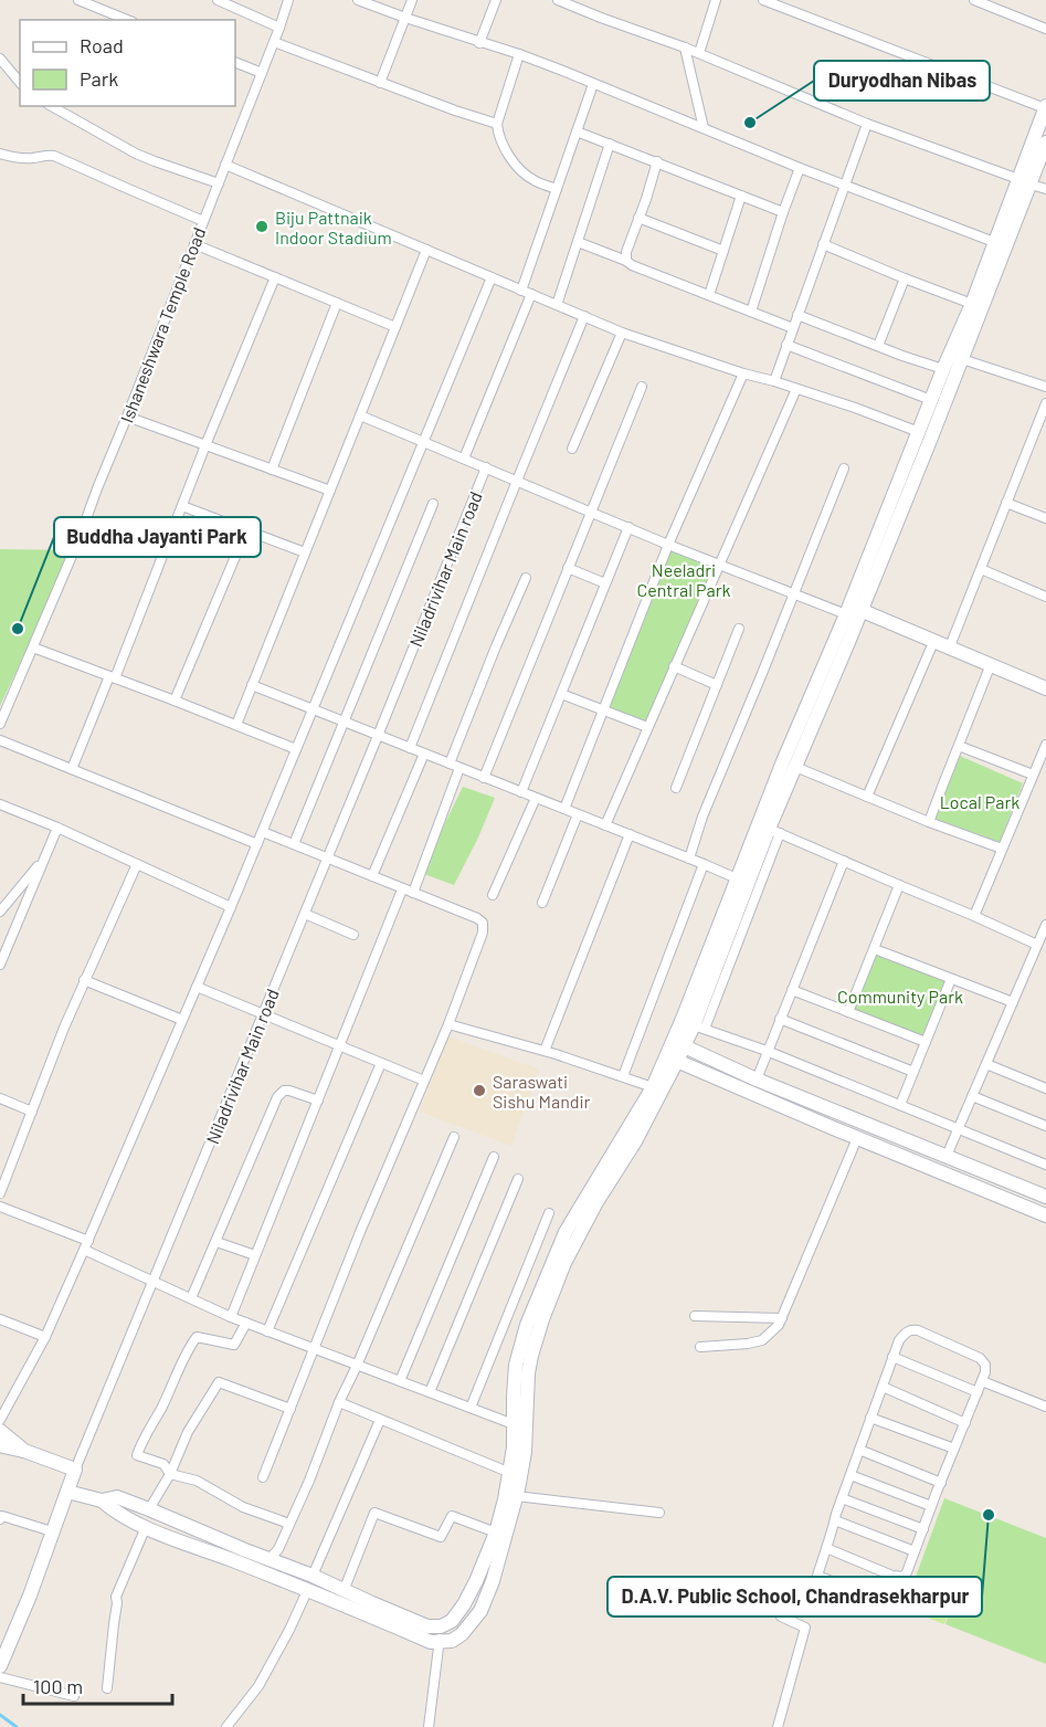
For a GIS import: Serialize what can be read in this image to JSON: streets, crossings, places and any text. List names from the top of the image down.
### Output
{
  "streets": {
    "street": ["Ishaneshwara Temple Road", "Niladrivihar Main road"]
  },
  "parks": ["Neeladri Central Park", "Local Park", "Community Park"],
  "places": [
    "Duryodhan Nibas",
    "Biju Pattnaik Indoor Stadium",
    "Buddha Jayanti Park",
    "Saraswati Sishu Mandir",
    "D.A.V. Public School, Chandrasekharpur"
  ],
  "legend": ["Road", "Park"],
  "scale_bar": "100 m"
}
